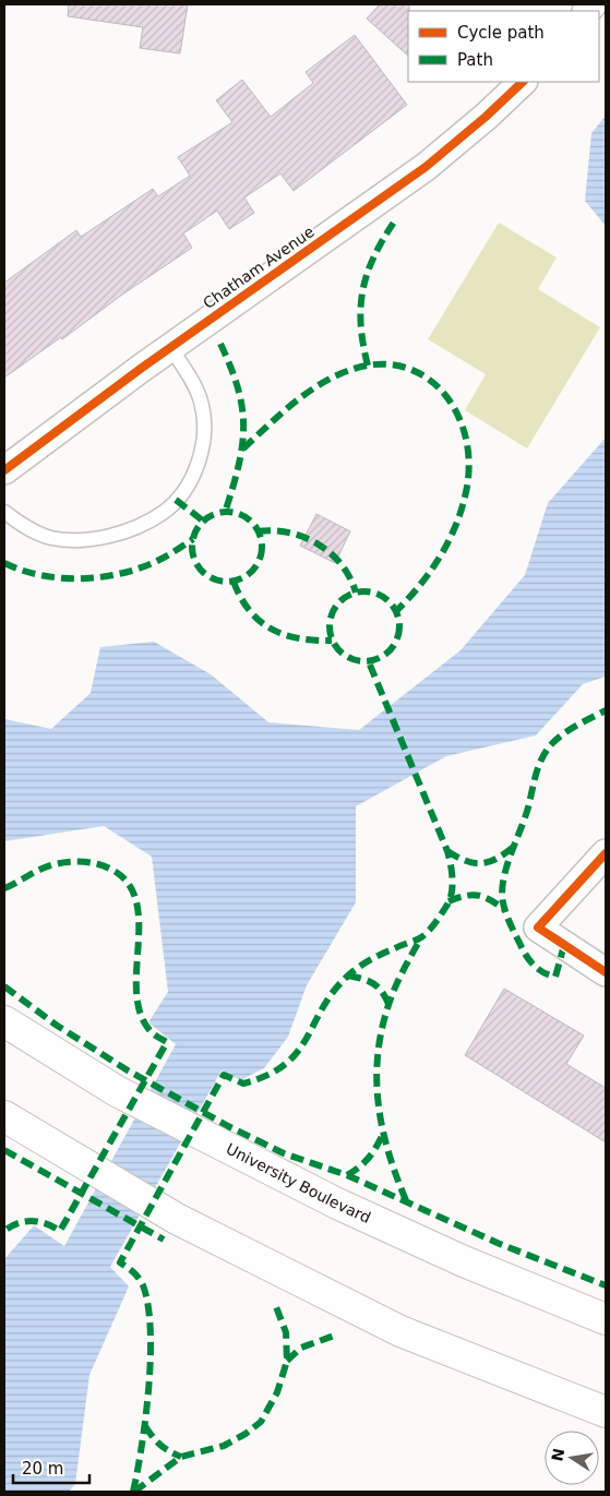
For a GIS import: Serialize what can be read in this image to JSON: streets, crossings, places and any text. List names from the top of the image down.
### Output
{
  "streets": {
    "main road": ["University Boulevard"],
    "street": ["Chatham Avenue"]
  },
  "legend": ["Cycle path", "Path"],
  "scale_bar": "20 m",
  "north": "left"
}
